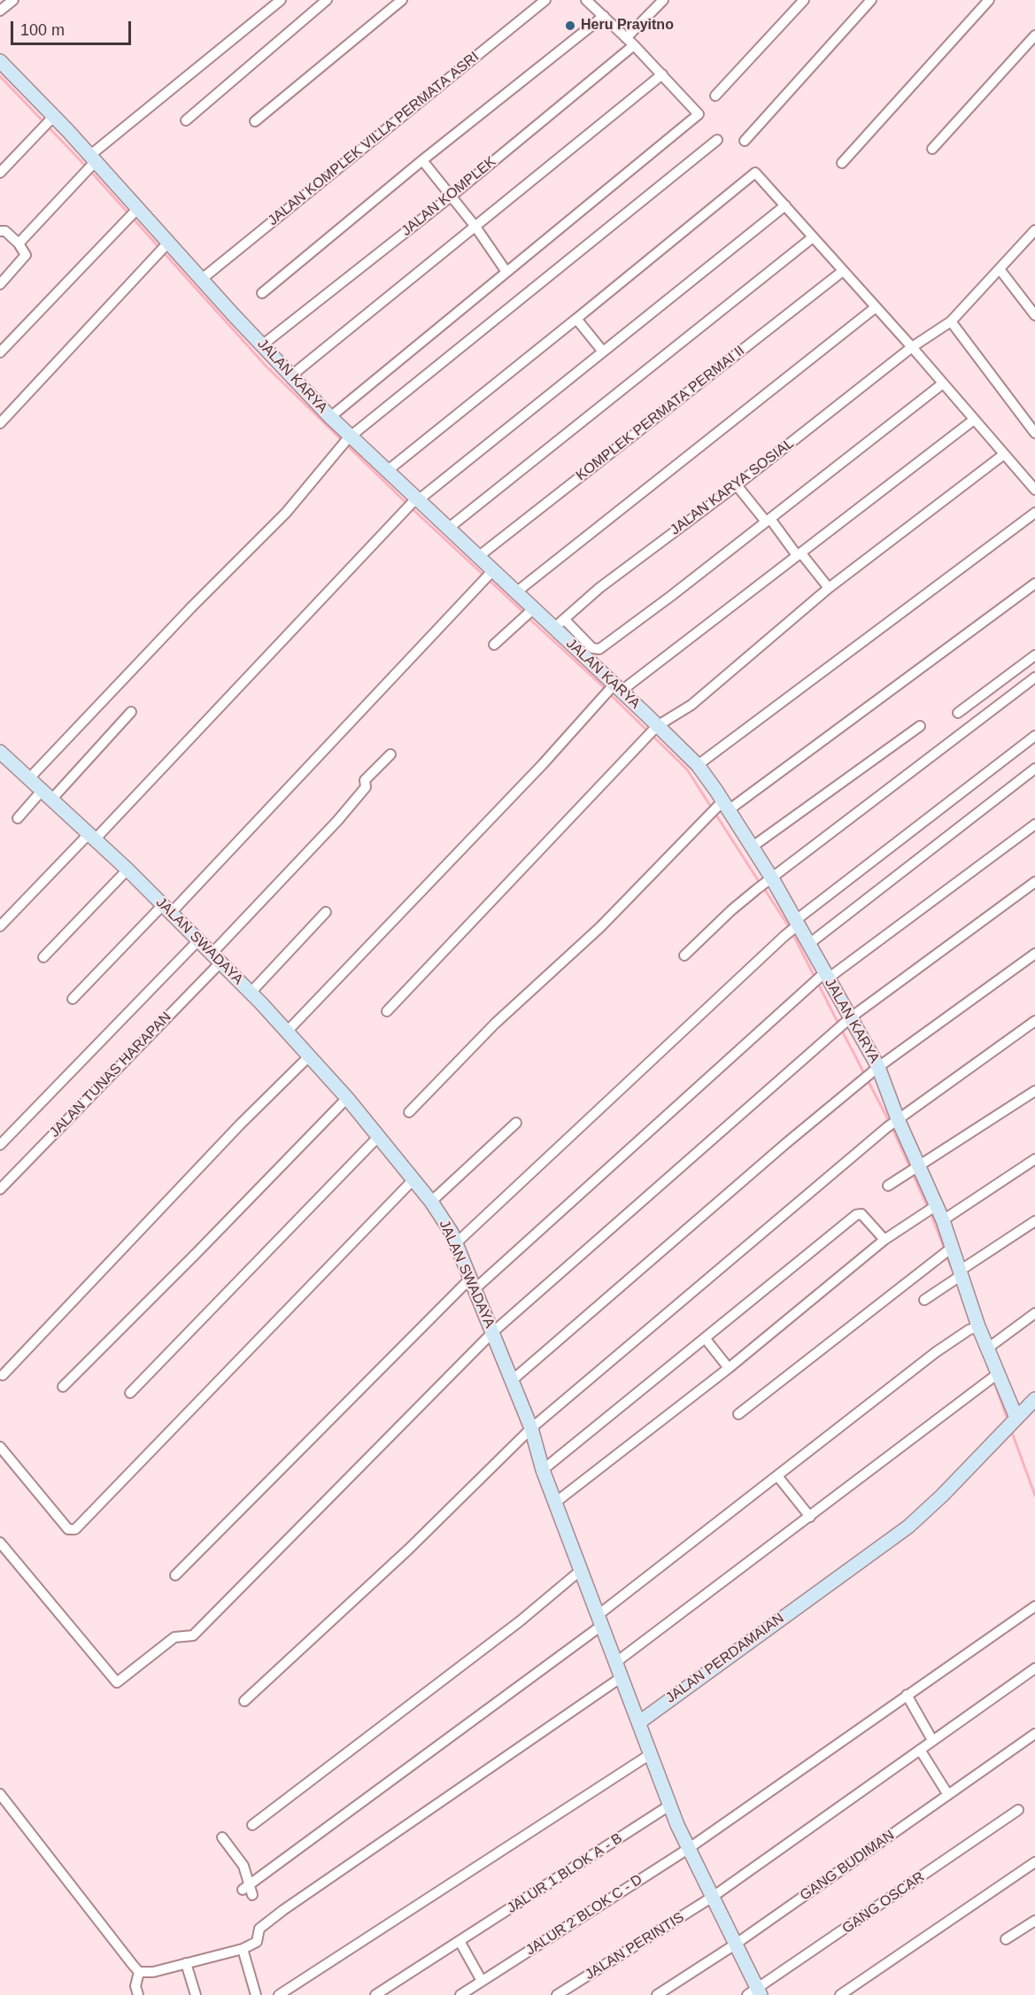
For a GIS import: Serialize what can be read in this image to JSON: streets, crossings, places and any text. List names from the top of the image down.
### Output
{
  "streets": {
    "street": [
      "JALAN KOMPLEK VILLA PERMATA ASRI",
      "JALAN KOMPLEK",
      "JALAN KARYA",
      "KOMPLEK PERMATA PERMAI II",
      "JALAN KARYA SOSIAL",
      "JALAN SWADAYA",
      "JALAN TUNAS HARAPAN",
      "JALAN PERDAMAIAN",
      "GANG BUDIMAN",
      "JALUR 1 BLOK A - B",
      "GANG OSCAR",
      "JALUR 2 BLOK C - D",
      "JALAN PERINTIS"
    ]
  },
  "crossings": [
    ["JALAN KOMPLEK VILLA PERMATA ASRI", "JALAN KARYA"],
    ["JALAN KOMPLEK", "JALAN KARYA"],
    ["JALAN KARYA", "KOMPLEK PERMATA PERMAI II"],
    ["JALAN KARYA", "JALAN KARYA SOSIAL"],
    ["JALAN KARYA", "JALAN PERDAMAIAN"],
    ["JALAN SWADAYA", "JALAN TUNAS HARAPAN"],
    ["JALAN SWADAYA", "JALAN PERDAMAIAN"]
  ],
  "places": ["Heru Prayitno"],
  "scale_bar": "100 m"
}
